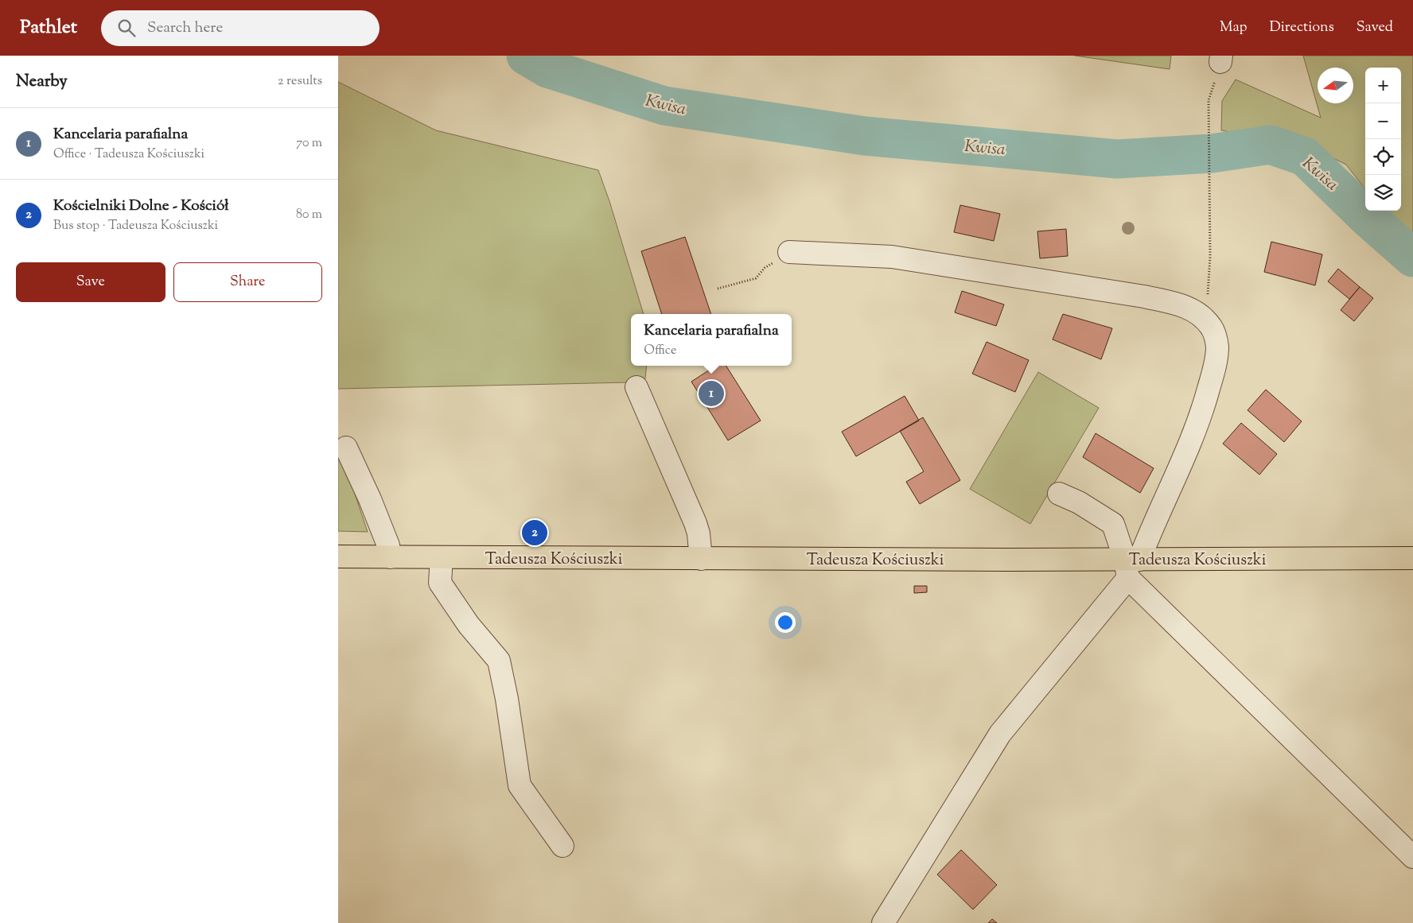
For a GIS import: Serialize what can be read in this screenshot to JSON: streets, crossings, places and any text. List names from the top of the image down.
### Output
{
  "streets": {
    "main road": ["Tadeusza Kościuszki"]
  },
  "water": ["Kwisa"],
  "north": "left",
  "page": {
    "header": "Pathlet",
    "search": "Search here",
    "nav": ["Map", "Directions", "Saved"],
    "heading": ["Nearby", "2 results"],
    "map_buttons": ["+", "−"],
    "list": [
      {
        "mark": "1",
        "name": "Kancelaria parafialna",
        "note": "Office · Tadeusza Kościuszki",
        "value": "70 m"
      },
      {
        "mark": "2",
        "name": "Kościelniki Dolne - Kościół",
        "note": "Bus stop · Tadeusza Kościuszki",
        "value": "80 m"
      }
    ],
    "buttons": ["Save", "Share"],
    "popup": ["Kancelaria parafialna", "Office"],
    "pins": ["1", "2"]
  }
}
